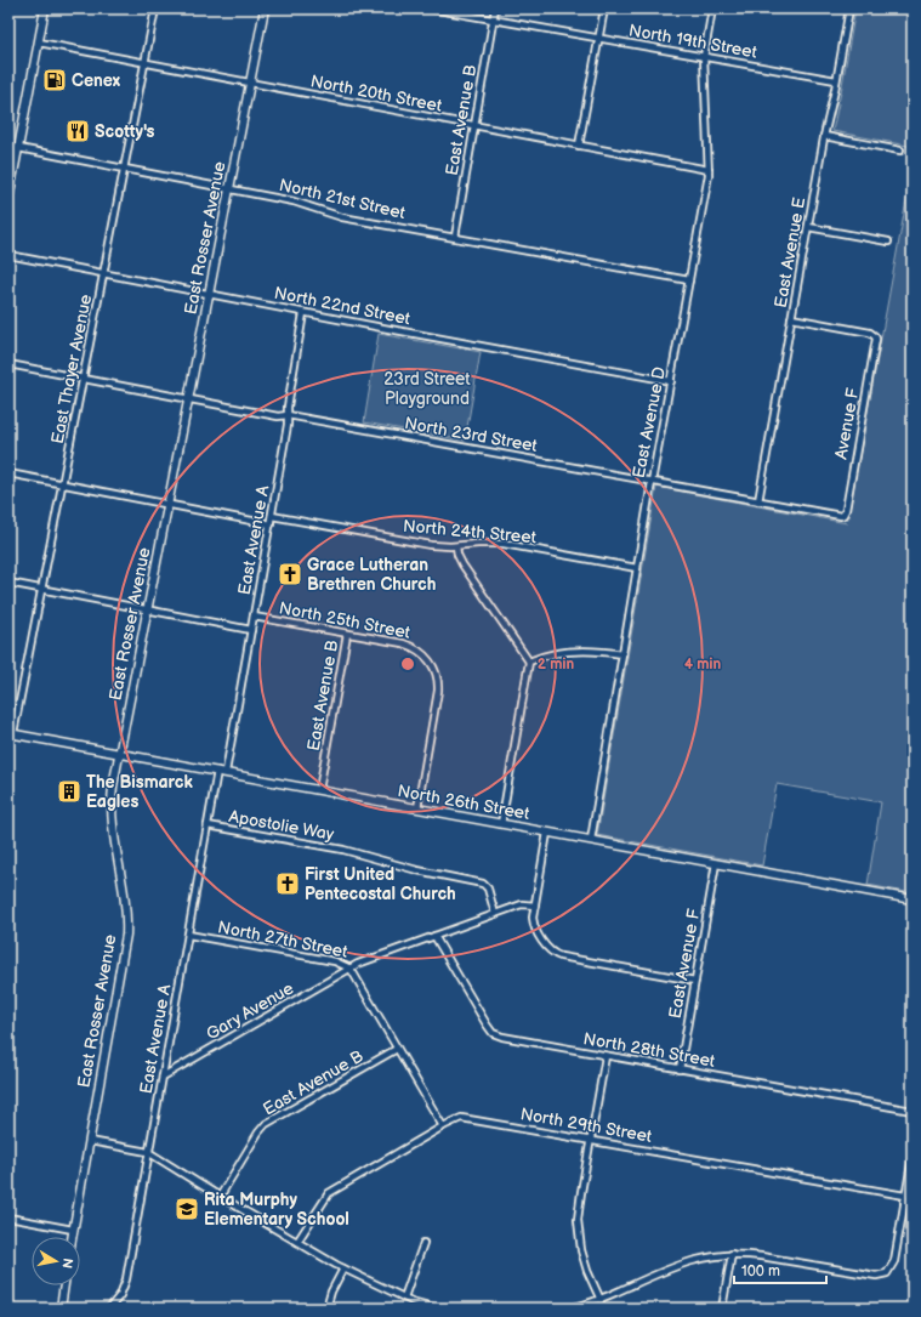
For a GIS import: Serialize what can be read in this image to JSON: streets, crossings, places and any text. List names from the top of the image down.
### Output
{
  "streets": {
    "street": [
      "North 19th Street",
      "North 20th Street",
      "East Avenue B",
      "North 21st Street",
      "East Rosser Avenue",
      "East Avenue E",
      "North 22nd Street",
      "East Thayer Avenue",
      "East Avenue D",
      "Avenue F",
      "North 23rd Street",
      "North 24th Street",
      "East Avenue A",
      "North 25th Street",
      "North 26th Street",
      "Apostolie Way",
      "North 27th Street",
      "East Avenue F",
      "Gary Avenue",
      "North 28th Street",
      "North 29th Street"
    ]
  },
  "crossings": [
    ["North 19th Street", "East Avenue B"],
    ["North 19th Street", "East Avenue E"],
    ["North 19th Street", "East Avenue D"],
    ["North 20th Street", "East Avenue B"],
    ["North 20th Street", "East Rosser Avenue"],
    ["North 20th Street", "East Thayer Avenue"],
    ["North 20th Street", "East Avenue D"],
    ["East Avenue B", "North 21st Street"],
    ["East Avenue B", "North 25th Street"],
    ["East Avenue B", "North 26th Street"],
    ["North 21st Street", "East Rosser Avenue"],
    ["North 21st Street", "East Thayer Avenue"],
    ["North 21st Street", "East Avenue D"],
    ["East Rosser Avenue", "North 22nd Street"],
    ["East Rosser Avenue", "North 23rd Street"],
    ["East Rosser Avenue", "North 26th Street"],
    ["East Avenue E", "Avenue F"],
    ["East Avenue E", "North 23rd Street"],
    ["North 22nd Street", "East Thayer Avenue"],
    ["North 22nd Street", "East Avenue D"],
    ["North 22nd Street", "East Avenue A"],
    ["East Thayer Avenue", "North 23rd Street"],
    ["East Thayer Avenue", "North 26th Street"],
    ["East Avenue D", "North 23rd Street"],
    ["East Avenue D", "North 24th Street"],
    ["East Avenue D", "North 26th Street"],
    ["Avenue F", "North 23rd Street"],
    ["North 23rd Street", "East Avenue A"],
    ["North 24th Street", "East Avenue A"],
    ["East Avenue A", "North 25th Street"],
    ["East Avenue A", "North 26th Street"],
    ["East Avenue A", "Apostolie Way"],
    ["East Avenue A", "North 27th Street"],
    ["East Avenue A", "Gary Avenue"],
    ["North 25th Street", "North 26th Street"],
    ["North 26th Street", "East Avenue F"],
    ["Apostolie Way", "North 27th Street"],
    ["North 27th Street", "Gary Avenue"],
    ["North 27th Street", "North 28th Street"],
    ["East Avenue F", "North 28th Street"]
  ],
  "parks": ["23rd Street Playground"],
  "places": {
    "fuel station": ["Cenex"],
    "restaurant": ["Scotty's"],
    "church": ["Grace Lutheran Brethren Church", "First United Pentecostal Church"],
    "building": ["The Bismarck Eagles"],
    "school or university": ["Rita Murphy Elementary School"]
  },
  "scale_bar": "100 m",
  "north": "right",
  "rings": ["2 min", "4 min"]
}
